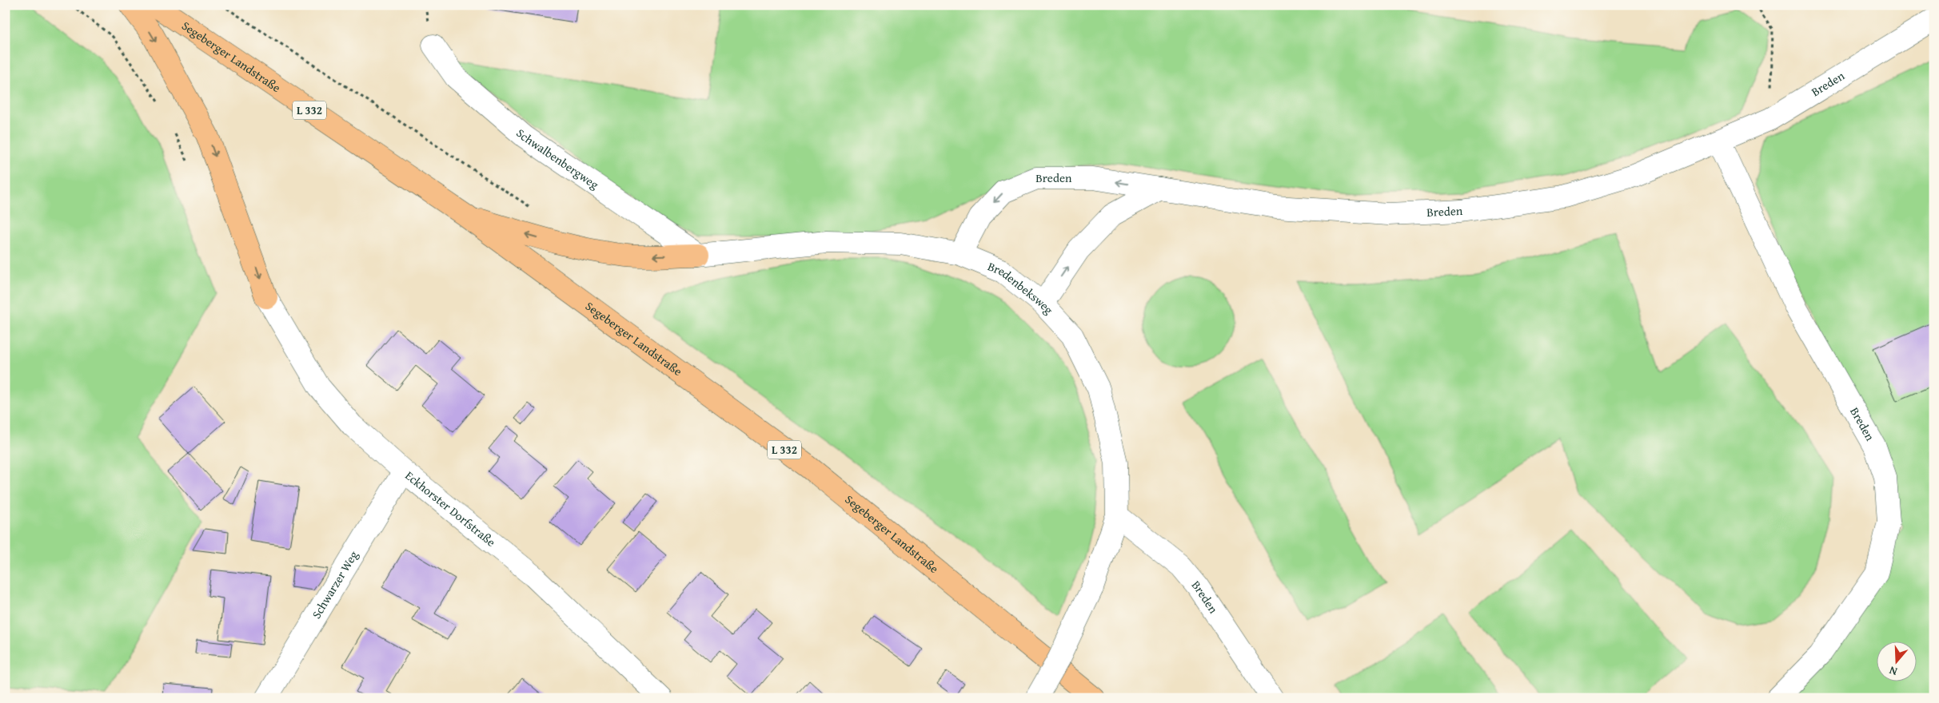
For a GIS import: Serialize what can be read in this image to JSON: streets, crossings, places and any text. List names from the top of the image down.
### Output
{
  "streets": {
    "main road": ["Segeberger Landstraße", "L 332"],
    "street": [
      "Breden",
      "Schwalbenbergweg",
      "Bredenbeksweg",
      "Eckhorster Dorfstraße",
      "Schwarzer Weg"
    ]
  },
  "crossings": [
    ["Breden", "Bredenbeksweg"],
    ["Schwalbenbergweg", "Bredenbeksweg"],
    ["Eckhorster Dorfstraße", "Schwarzer Weg"]
  ],
  "north": "bottom"
}
